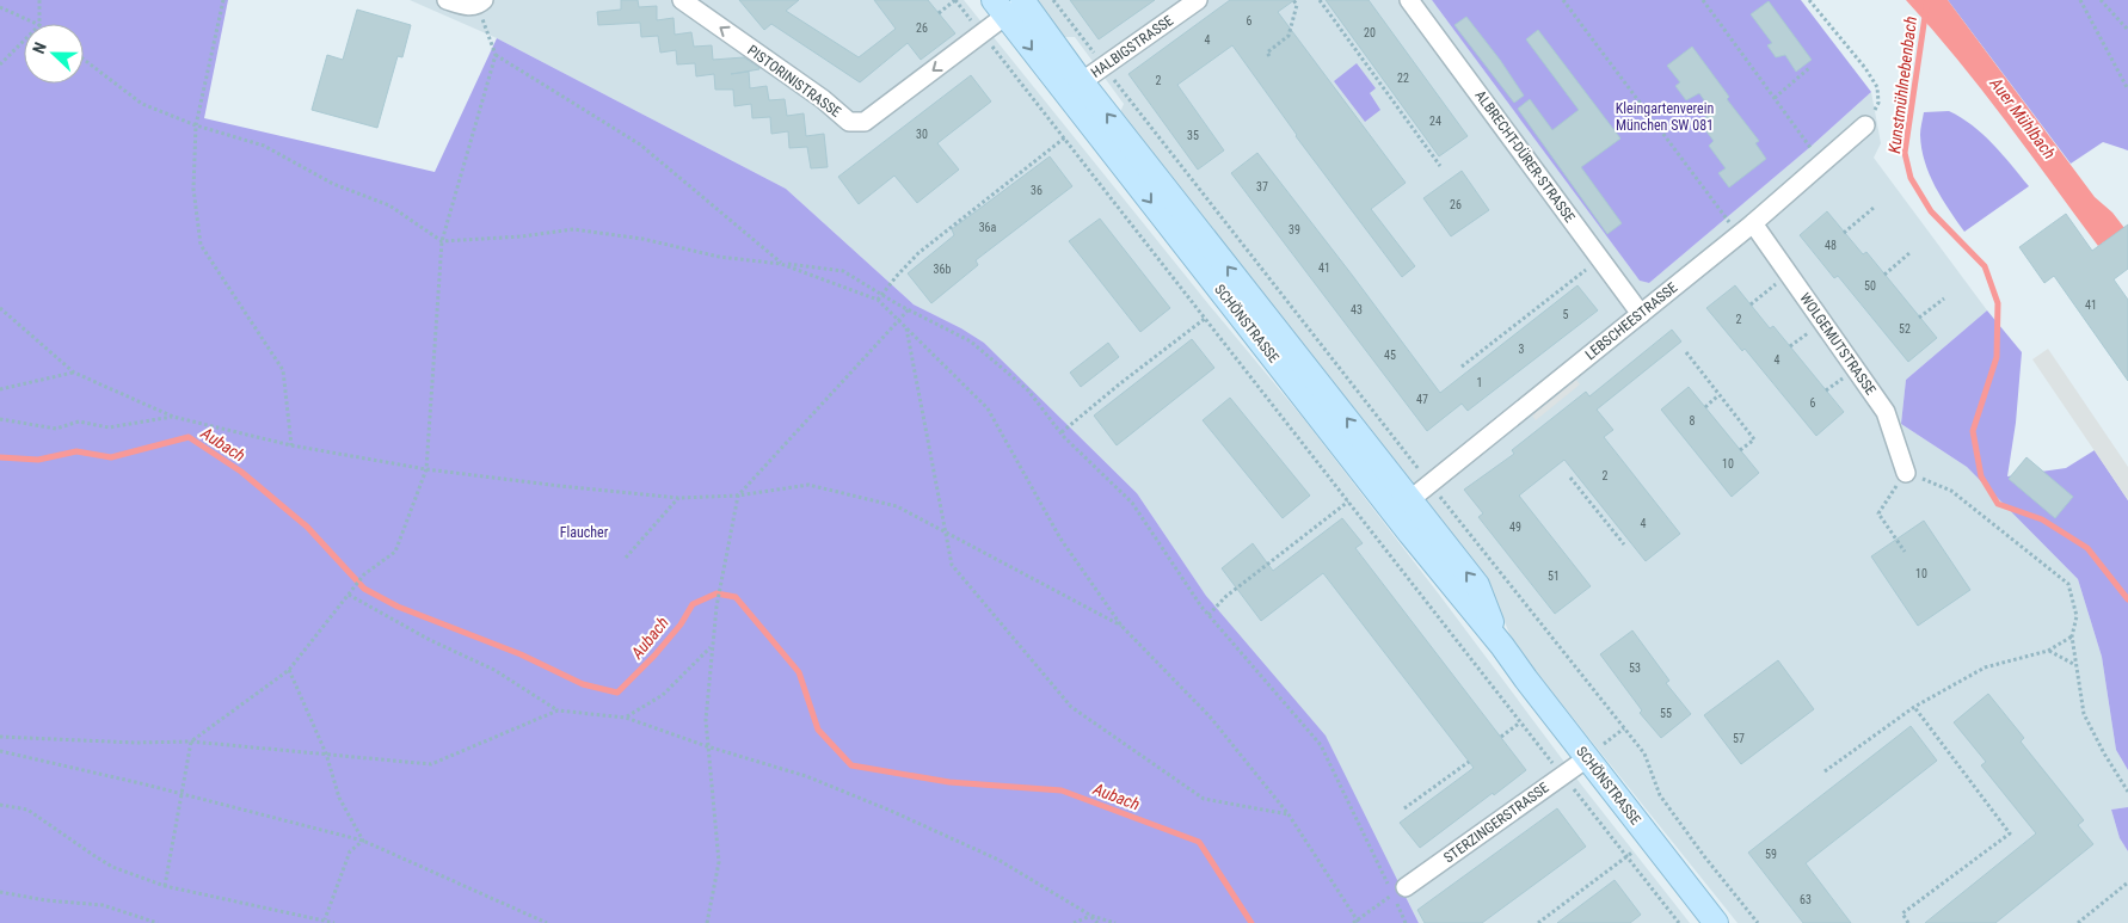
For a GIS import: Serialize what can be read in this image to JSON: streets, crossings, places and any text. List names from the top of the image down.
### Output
{
  "streets": {
    "street": [
      "HALBIGSTRASSE",
      "PISTORINISTRASSE",
      "ALBRECHT-DÜRER-STRASSE",
      "LEBSCHEESTRASSE",
      "SCHÖNSTRASSE",
      "WOLGEMUTSTRASSE",
      "STERZINGERSTRASSE"
    ]
  },
  "crossings": [
    ["HALBIGSTRASSE", "SCHÖNSTRASSE"],
    ["PISTORINISTRASSE", "SCHÖNSTRASSE"],
    ["ALBRECHT-DÜRER-STRASSE", "LEBSCHEESTRASSE"],
    ["LEBSCHEESTRASSE", "SCHÖNSTRASSE"],
    ["LEBSCHEESTRASSE", "WOLGEMUTSTRASSE"],
    ["SCHÖNSTRASSE", "STERZINGERSTRASSE"]
  ],
  "one_way": ["PISTORINISTRASSE"],
  "water": ["Kunstmühlnebenbach", "Auer Mühlbach", "Aubach"],
  "parks": ["Kleingartenverein München SW 081", "Flaucher"],
  "house_numbers": [
    "6",
    "26",
    "20",
    "4",
    "22",
    "2",
    "24",
    "30",
    "35",
    "37",
    "36",
    "26",
    "36a",
    "39",
    "48",
    "41",
    "36b",
    "50",
    "41",
    "43",
    "5",
    "2",
    "52",
    "3",
    "45",
    "4",
    "1",
    "47",
    "6",
    "8",
    "10",
    "2",
    "4",
    "49",
    "10",
    "51",
    "53",
    "55",
    "57",
    "59",
    "63"
  ],
  "north": "left"
}
